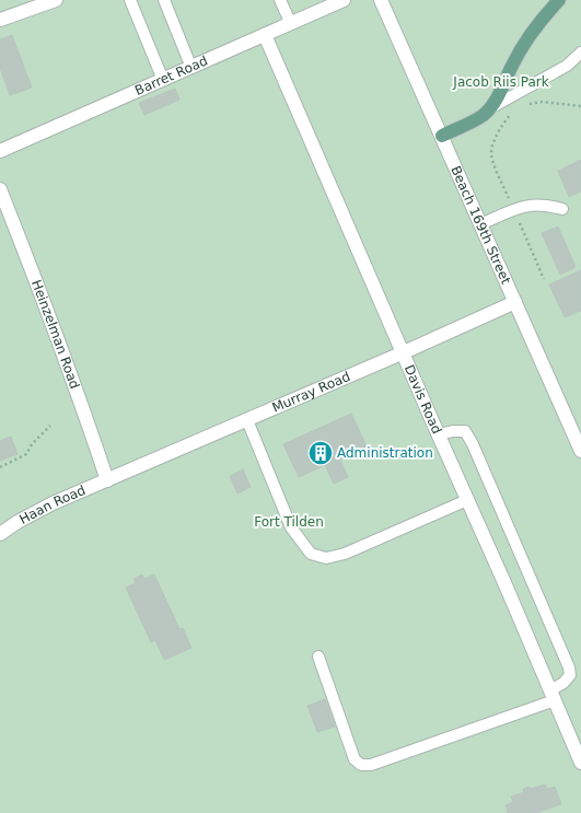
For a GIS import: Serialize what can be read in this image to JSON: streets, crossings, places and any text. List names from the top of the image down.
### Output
{
  "streets": {
    "street": [
      "Barret Road",
      "Beach 169th Street",
      "Heinzelman Road",
      "Murray Road",
      "Davis Road",
      "Haan Road"
    ]
  },
  "crossings": [
    ["Barret Road", "Davis Road"],
    ["Beach 169th Street", "Murray Road"],
    ["Heinzelman Road", "Murray Road"],
    ["Heinzelman Road", "Haan Road"],
    ["Murray Road", "Davis Road"],
    ["Murray Road", "Haan Road"]
  ],
  "parks": ["Jacob Riis Park", "Fort Tilden"],
  "places": {
    "building": ["Administration"]
  }
}
